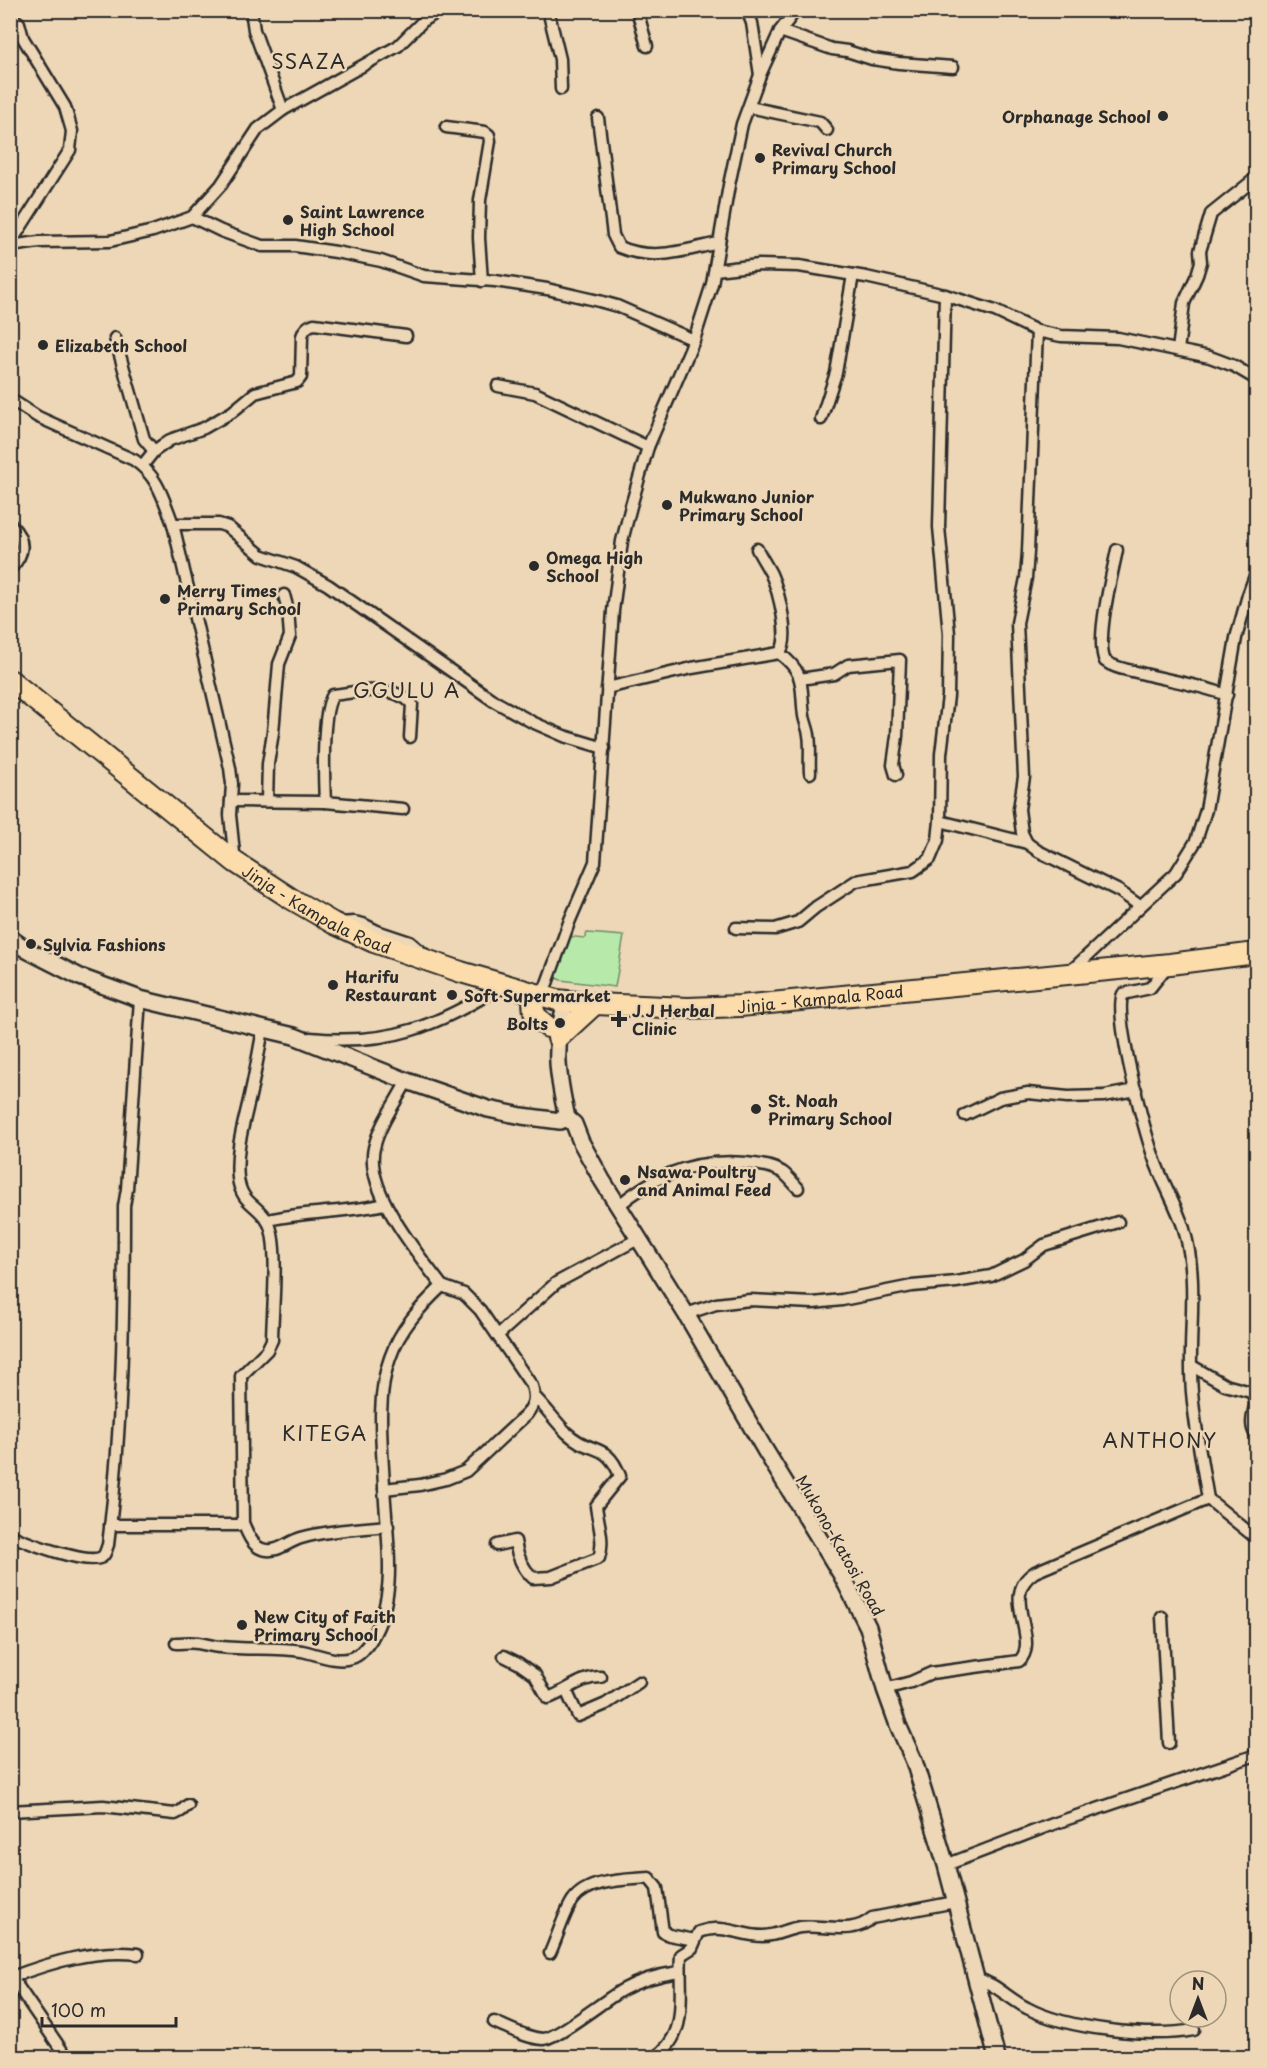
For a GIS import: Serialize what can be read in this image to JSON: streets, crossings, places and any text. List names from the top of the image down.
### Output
{
  "streets": {
    "highway": ["Jinja - Kampala Road"],
    "main road": ["Mukono-Katosi Road"]
  },
  "crossings": [
    ["Jinja - Kampala Road", "Mukono-Katosi Road"]
  ],
  "districts": [
    "SSAZA",
    "GGULU A",
    "KITEGA",
    "ANTHONY"
  ],
  "places": {
    "other": [
      "Orphanage School",
      "Revival Church Primary School",
      "Saint Lawrence High School",
      "Elizabeth School",
      "Mukwano Junior Primary School",
      "Omega High School",
      "Merry Times Primary School",
      "Sylvia Fashions",
      "Harifu Restaurant",
      "Soft Supermarket",
      "Bolts",
      "St. Noah Primary School",
      "Nsawa Poultry and Animal Feed",
      "New City of Faith Primary School"
    ],
    "health": ["J J Herbal Clinic"]
  },
  "scale_bar": "100 m",
  "north": "top"
}
